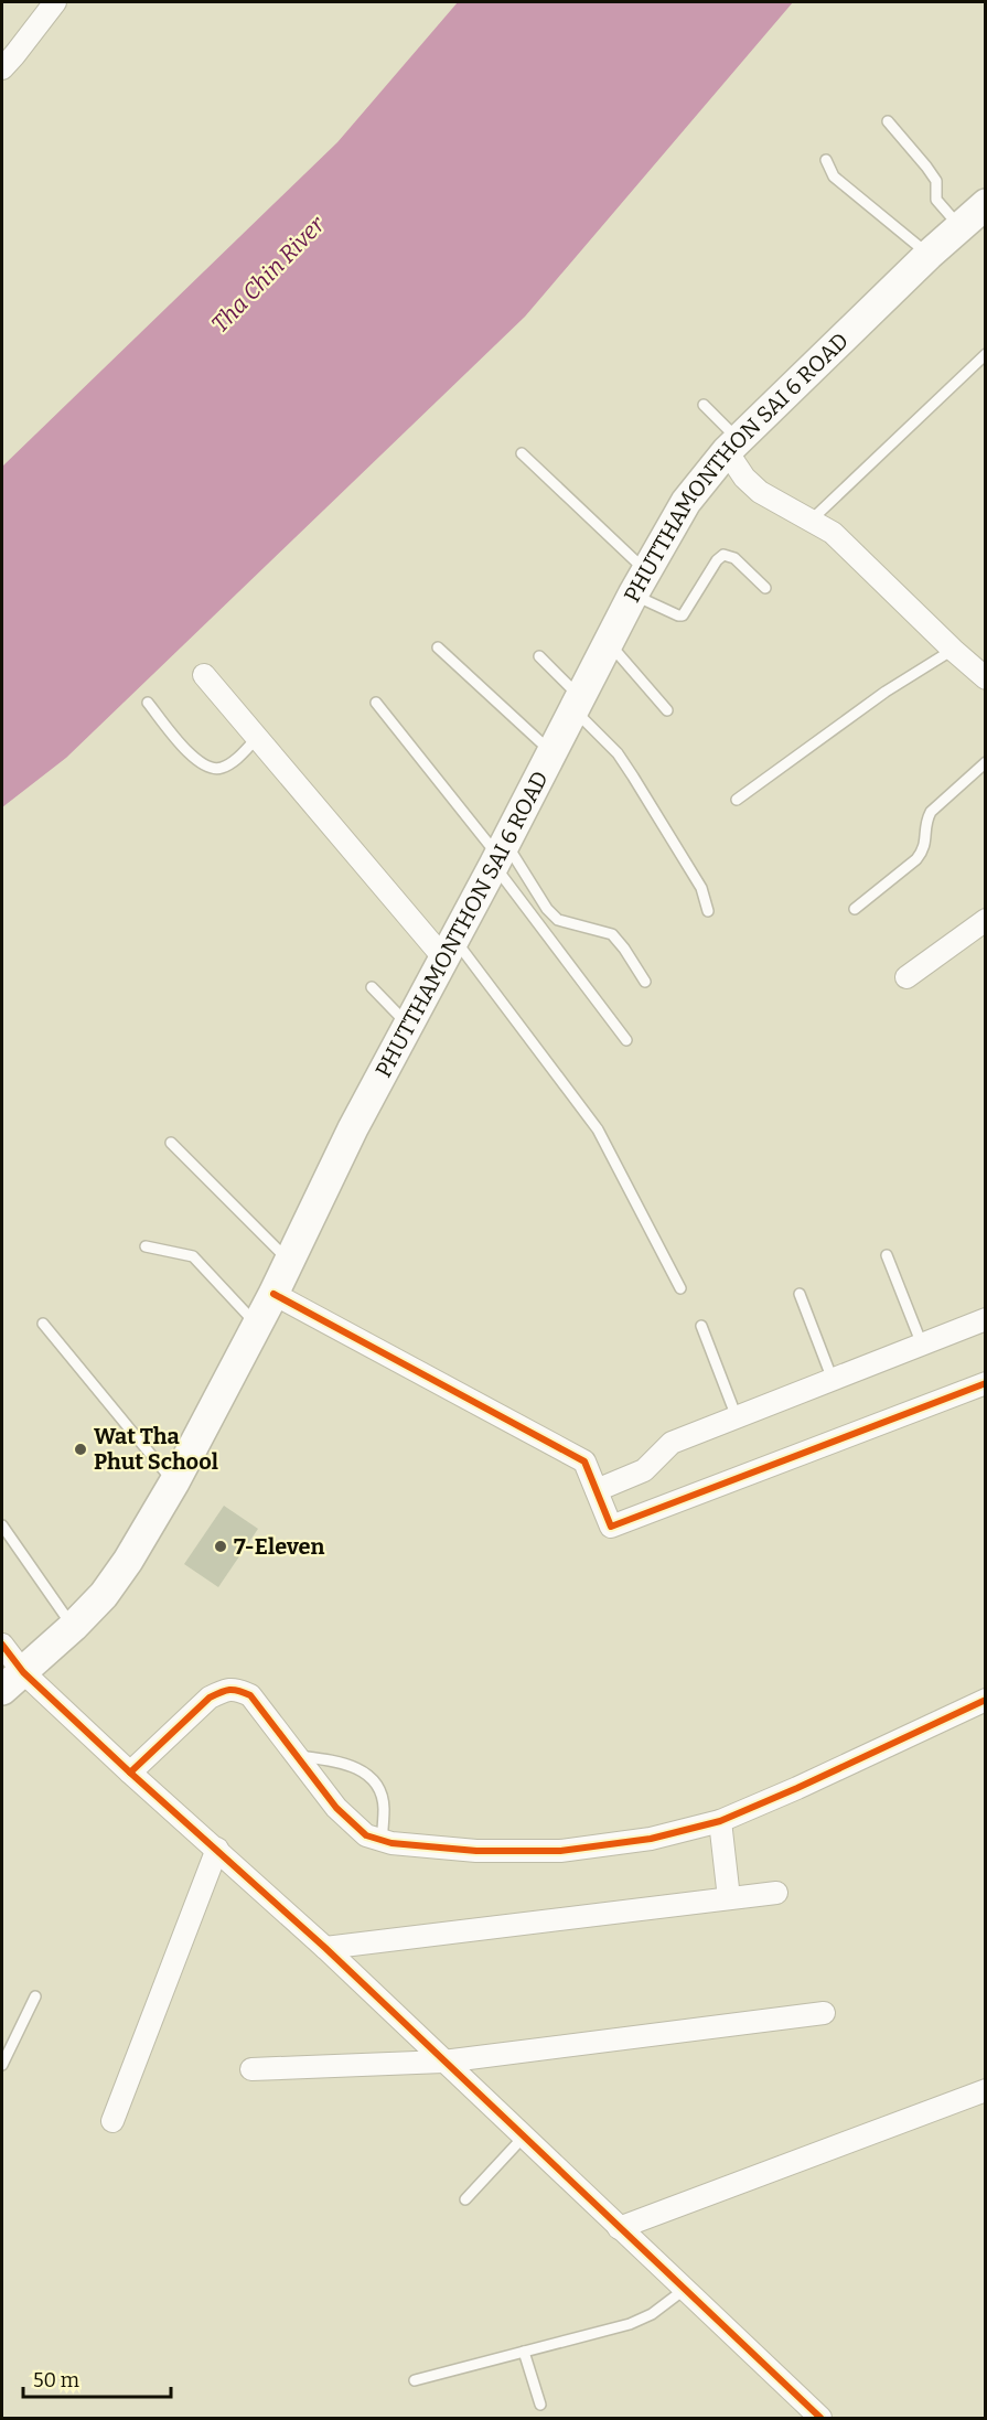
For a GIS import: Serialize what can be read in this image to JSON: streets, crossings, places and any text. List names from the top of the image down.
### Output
{
  "streets": {
    "main road": ["PHUTTHAMONTHON SAI 6 ROAD"]
  },
  "water": ["Tha Chin River"],
  "places": ["Wat Tha Phut School", "7-Eleven"],
  "scale_bar": "50 m"
}
